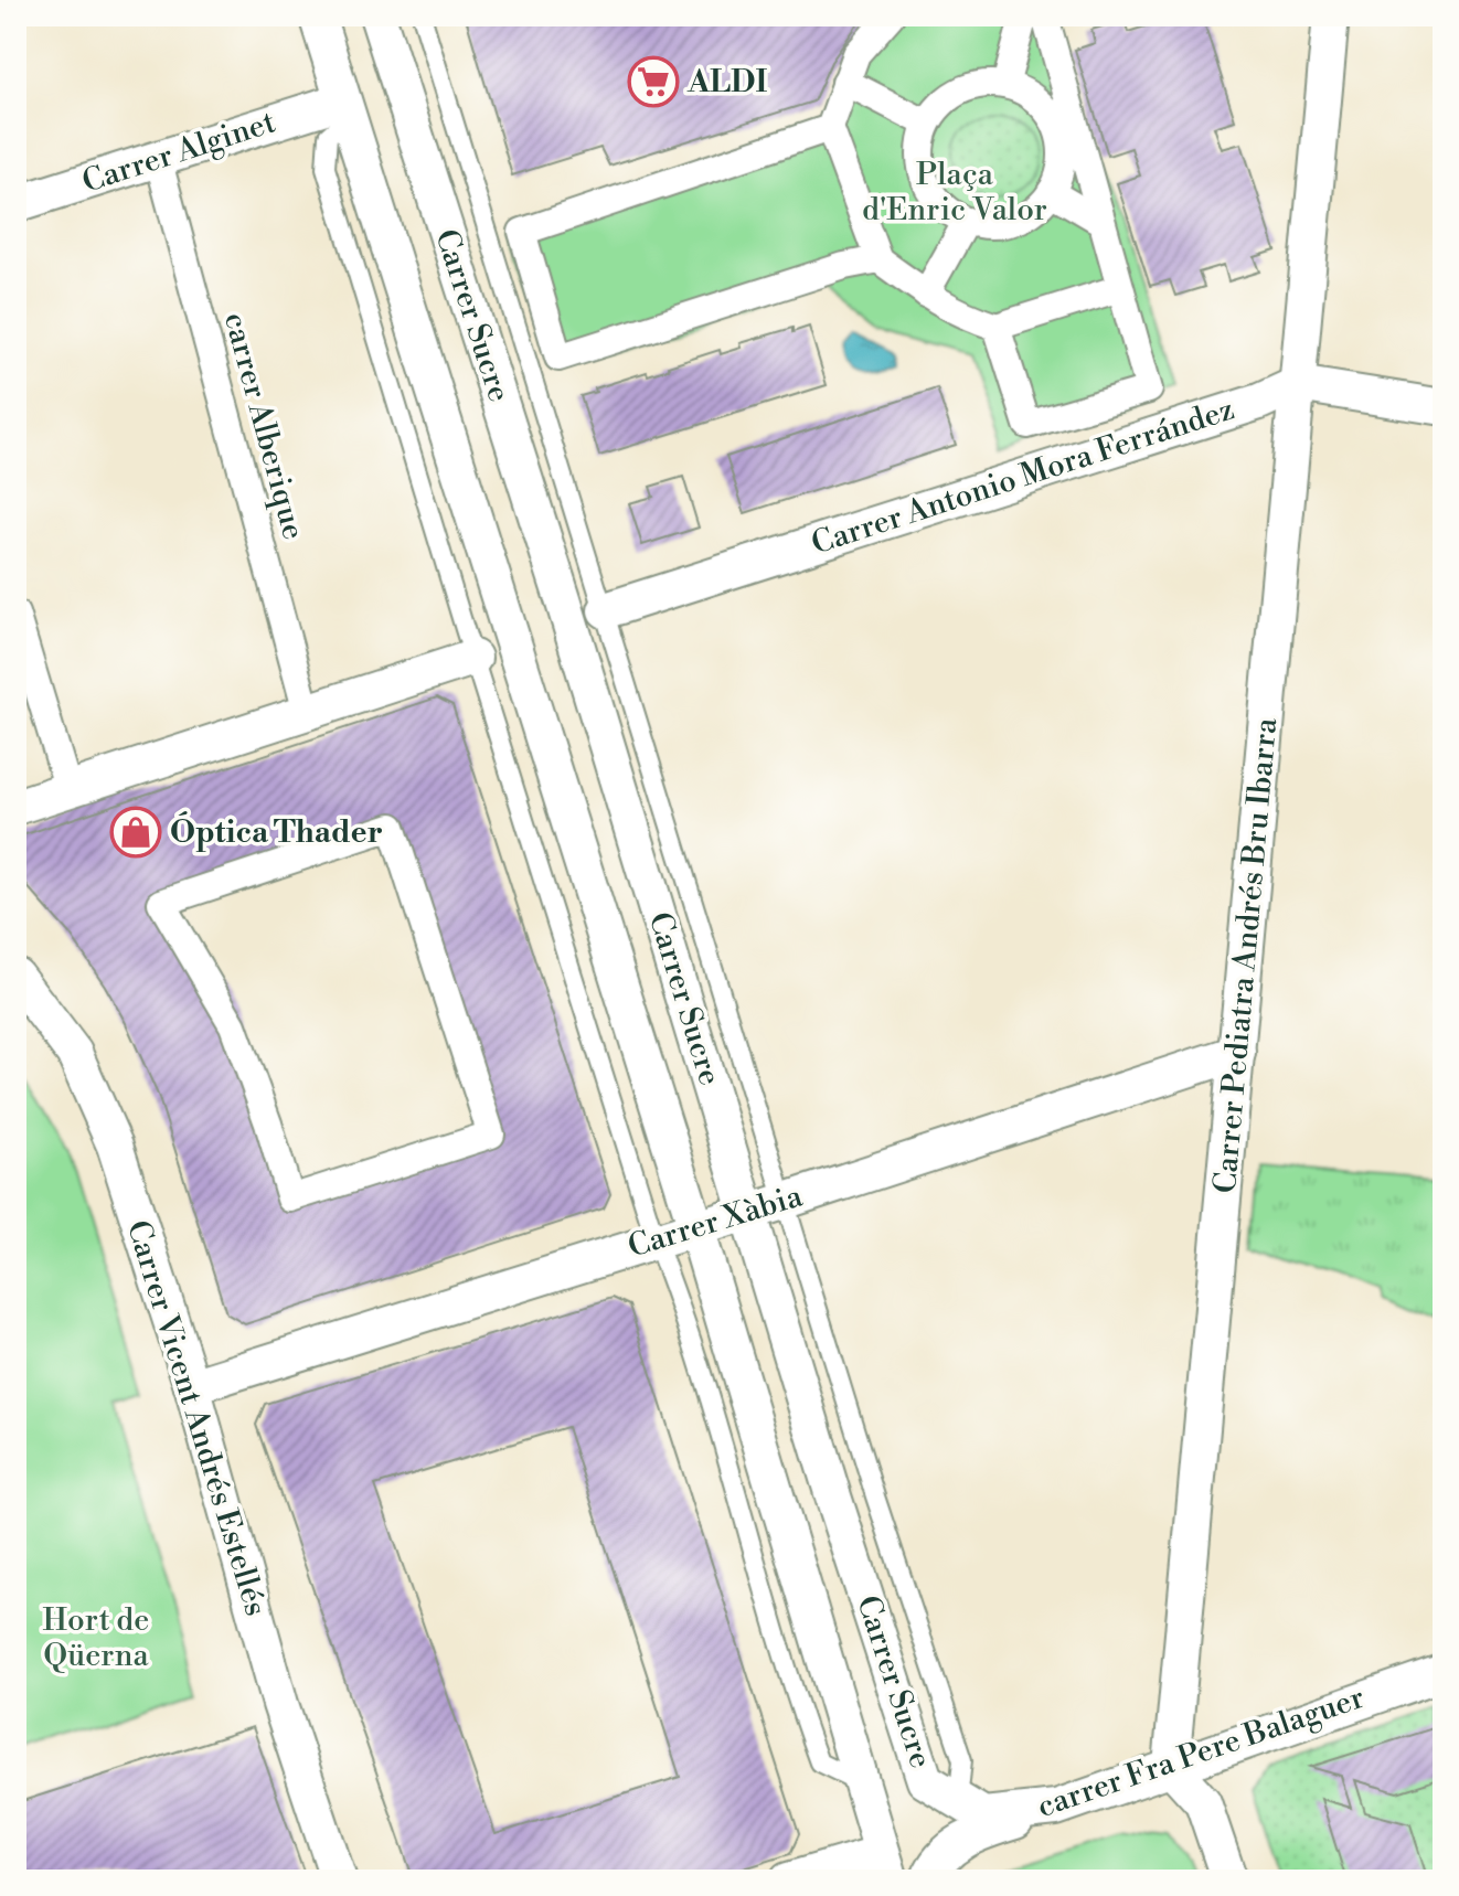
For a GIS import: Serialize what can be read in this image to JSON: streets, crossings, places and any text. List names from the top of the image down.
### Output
{
  "streets": {
    "street": [
      "Carrer Alginet",
      "Carrer Sucre",
      "carrer Alberique",
      "Carrer Antonio Mora Ferrández",
      "Carrer Pediatra Andrés Bru Ibarra",
      "Carrer Xàbia",
      "Carrer Vicent Andrés Estellés",
      "carrer Fra Pere Balaguer"
    ]
  },
  "crossings": [
    ["Carrer Alginet", "Carrer Sucre"],
    ["Carrer Alginet", "carrer Alberique"],
    ["Carrer Sucre", "Carrer Antonio Mora Ferrández"],
    ["Carrer Sucre", "Carrer Xàbia"],
    ["Carrer Sucre", "carrer Fra Pere Balaguer"],
    ["Carrer Antonio Mora Ferrández", "Carrer Pediatra Andrés Bru Ibarra"],
    ["Carrer Pediatra Andrés Bru Ibarra", "Carrer Xàbia"],
    ["Carrer Pediatra Andrés Bru Ibarra", "carrer Fra Pere Balaguer"],
    ["Carrer Xàbia", "Carrer Vicent Andrés Estellés"]
  ],
  "parks": ["Plaça d'Enric Valor", "Hort de Qüerna"],
  "places": {
    "supermarket": ["ALDI"],
    "shop": ["Óptica Thader"]
  }
}
